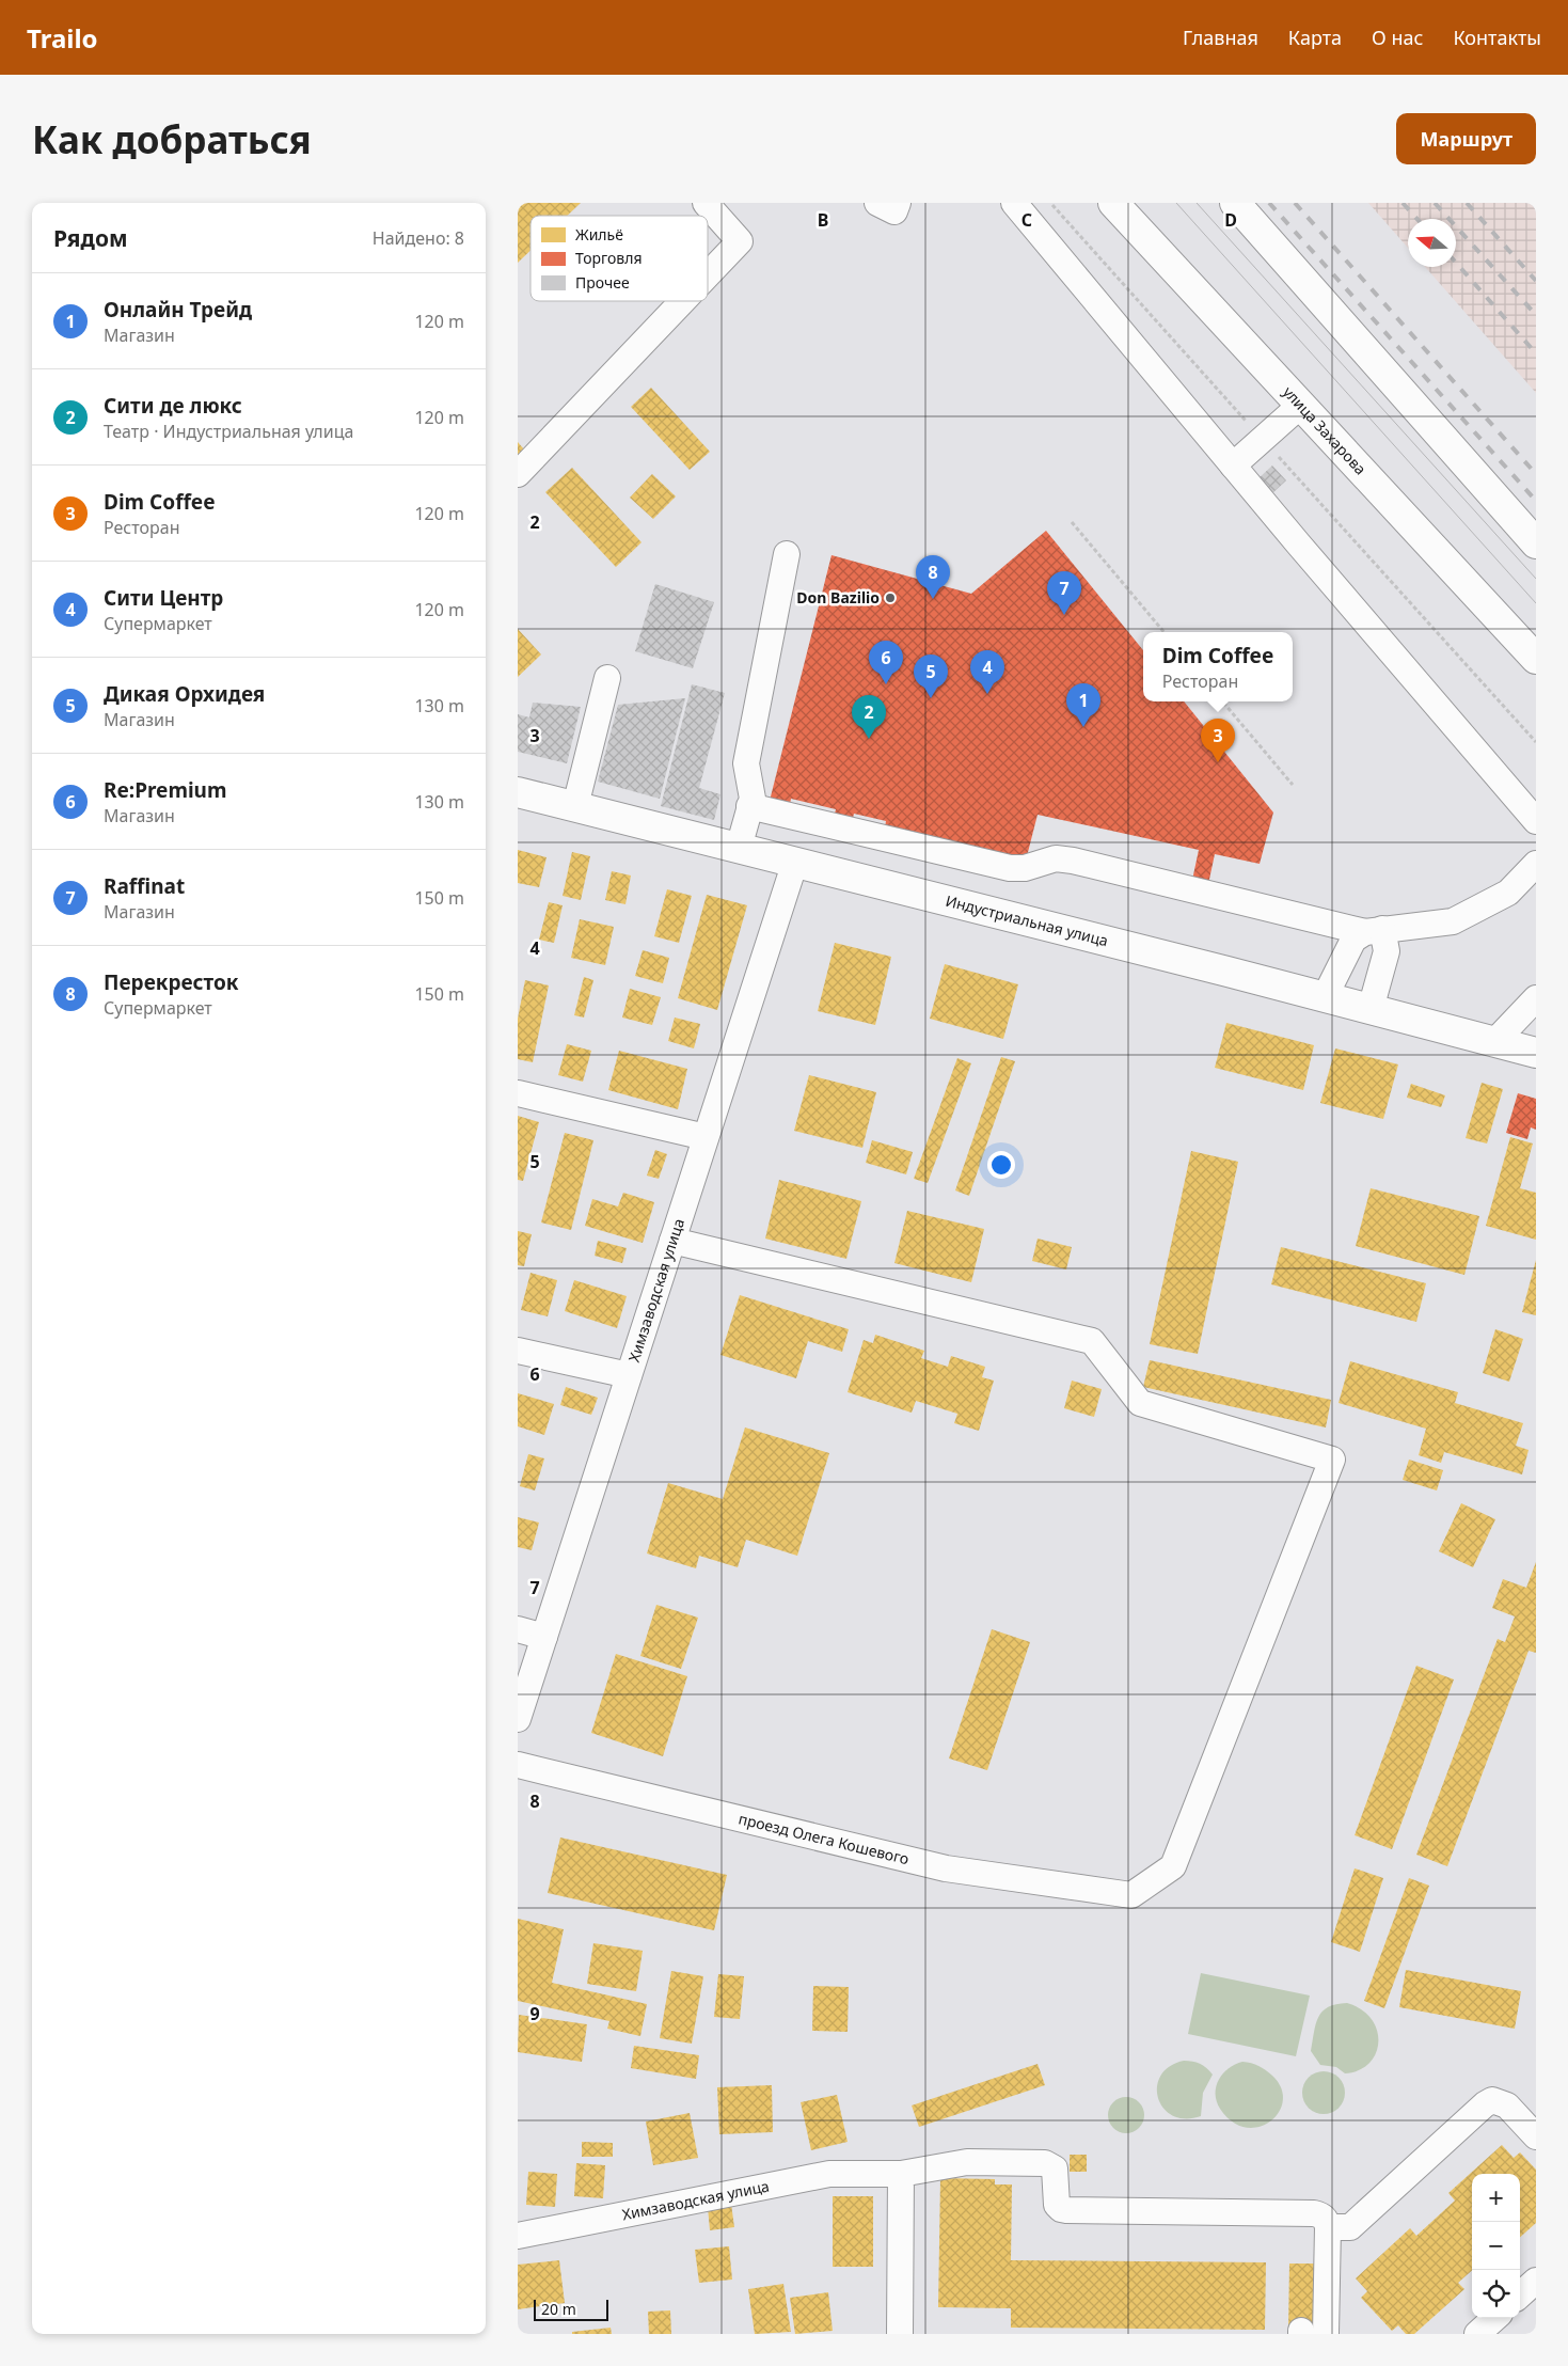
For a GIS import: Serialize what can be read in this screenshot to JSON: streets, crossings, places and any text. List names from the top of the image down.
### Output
{
  "streets": {
    "main road": ["улица Захарова", "Индустриальная улица"],
    "street": ["Химзаводская улица", "проезд Олега Кошевого"]
  },
  "crossings": [
    ["Индустриальная улица", "Химзаводская улица"],
    ["Химзаводская улица", "проезд Олега Кошевого"]
  ],
  "places": ["Don Bazilio"],
  "legend": ["Жильё", "Торговля", "Прочее"],
  "scale_bar": "20 m",
  "north": "left",
  "page": {
    "header": "Trailo",
    "nav": [
      "Главная",
      "Карта",
      "О нас",
      "Контакты"
    ],
    "buttons": "Маршрут",
    "title": "Как добраться",
    "heading": ["Рядом", "Найдено: 8"],
    "list": [
      {
        "mark": "1",
        "name": "Онлайн Трейд",
        "note": "Магазин",
        "value": "120 m"
      },
      {
        "mark": "2",
        "name": "Сити де люкс",
        "note": "Театр · Индустриальная улица",
        "value": "120 m"
      },
      {
        "mark": "3",
        "name": "Dim Coffee",
        "note": "Ресторан",
        "value": "120 m"
      },
      {
        "mark": "4",
        "name": "Сити Центр",
        "note": "Супермаркет",
        "value": "120 m"
      },
      {
        "mark": "5",
        "name": "Дикая Орхидея",
        "note": "Магазин",
        "value": "130 m"
      },
      {
        "mark": "6",
        "name": "Re:Premium",
        "note": "Магазин",
        "value": "130 m"
      },
      {
        "mark": "7",
        "name": "Raffinat",
        "note": "Магазин",
        "value": "150 m"
      },
      {
        "mark": "8",
        "name": "Перекресток",
        "note": "Супермаркет",
        "value": "150 m"
      }
    ],
    "pins": [
      "8",
      "7",
      "6",
      "4",
      "5",
      "1",
      "2",
      "3"
    ],
    "popup": ["Dim Coffee", "Ресторан"],
    "map_buttons": ["+", "−"],
    "scale": "20 m"
  },
  "grid": {
    "columns": ["B", "C", "D"],
    "rows": [
      "2",
      "3",
      "4",
      "5",
      "6",
      "7",
      "8",
      "9"
    ]
  }
}
